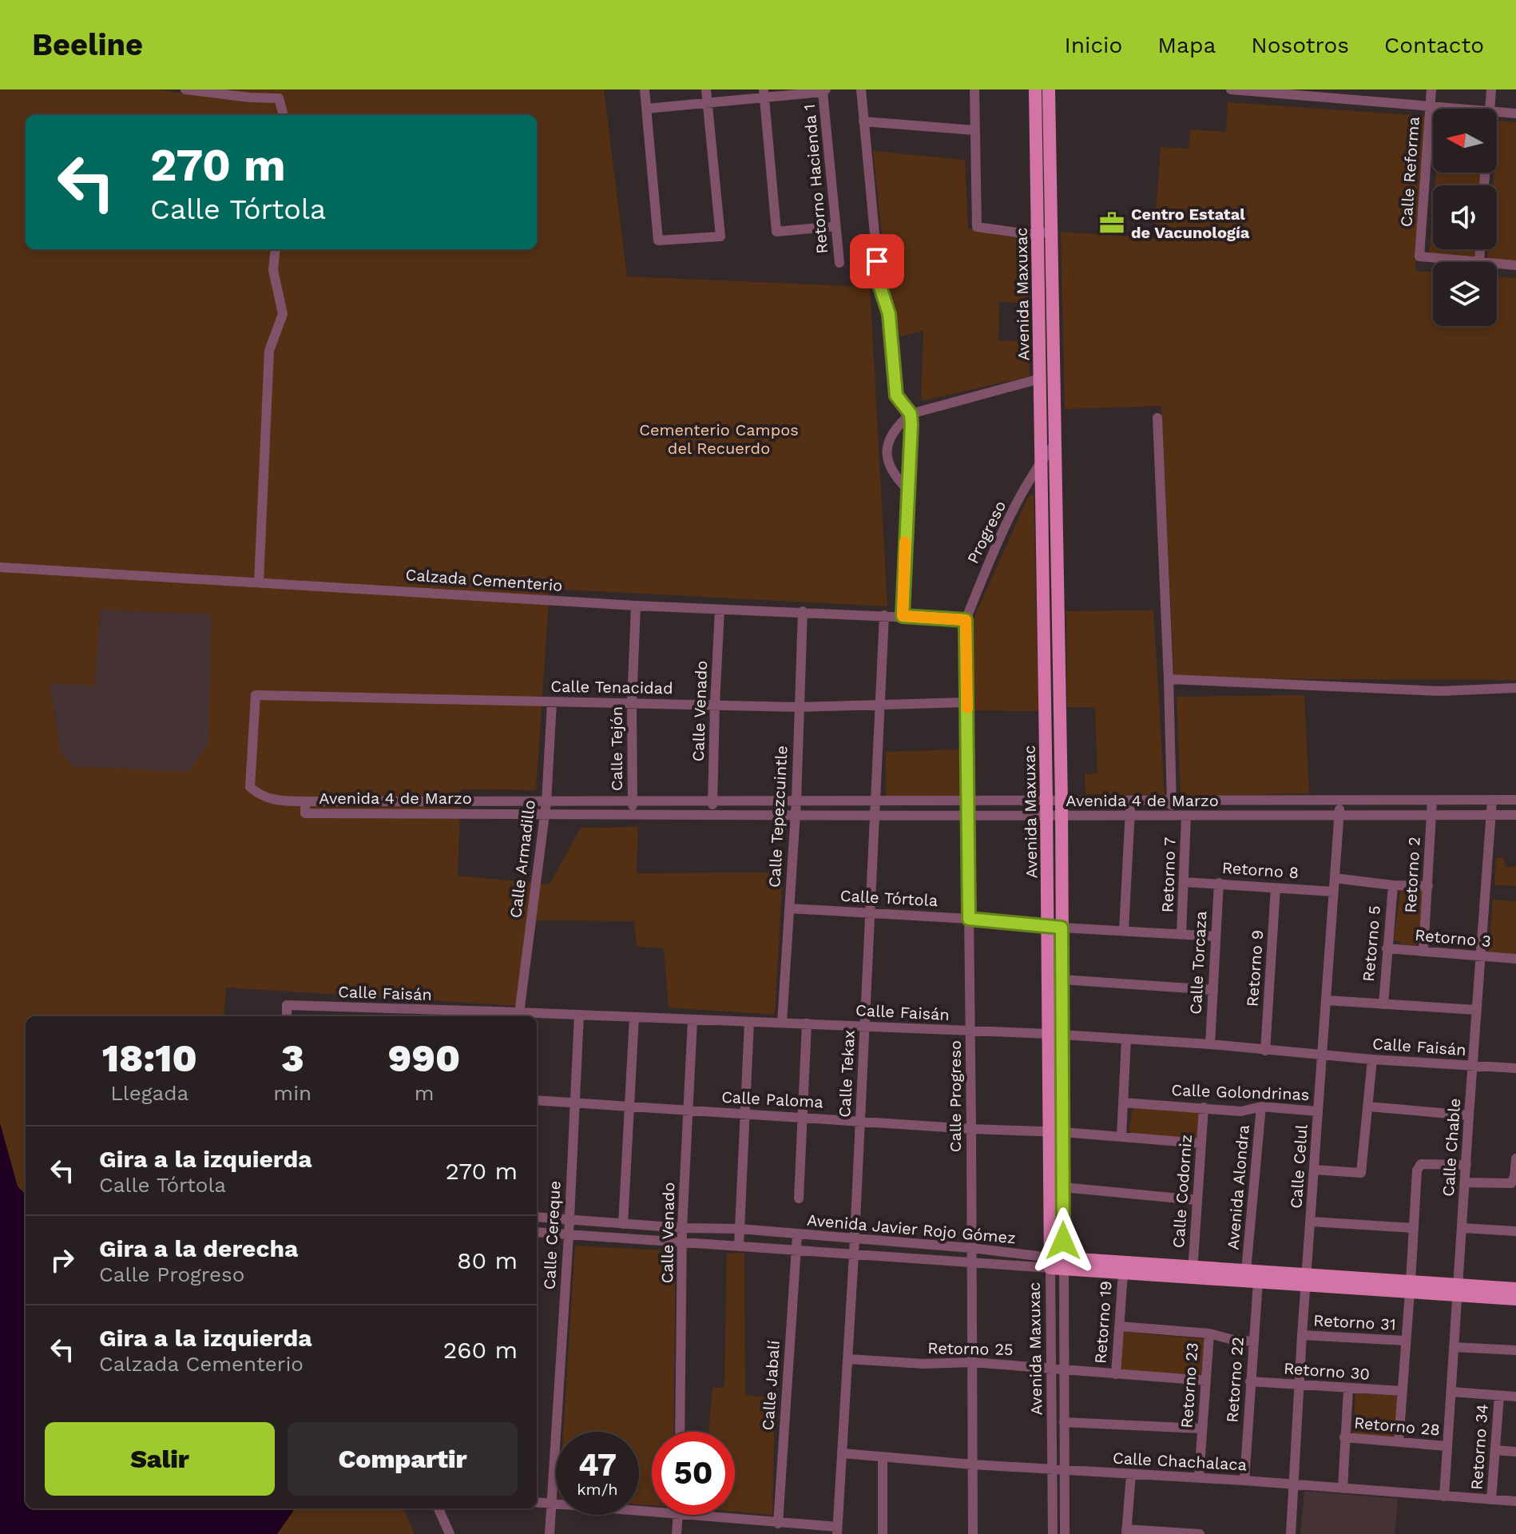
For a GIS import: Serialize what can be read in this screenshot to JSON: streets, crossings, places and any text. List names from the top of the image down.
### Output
{
  "streets": {
    "main road": ["Avenida Maxuxac", "Avenida Javier Rojo Gómez"],
    "street": [
      "Calle Reforma",
      "Retorno Hacienda 1",
      "Progreso",
      "Calzada Cementerio",
      "Calle Tenacidad",
      "Calle Venado",
      "Calle Tejón",
      "Avenida 4 de Marzo",
      "Calle Tepezcuintle",
      "Calle Armadillo",
      "Retorno 8",
      "Retorno 7",
      "Retorno 2",
      "Calle Tórtola",
      "Retorno 3",
      "Retorno 5",
      "Calle Torcaza",
      "Retorno 9",
      "Calle Faisán",
      "Calle Tekax",
      "Calle Golondrinas",
      "Calle Progreso",
      "Calle Paloma",
      "Calle Chable",
      "Calle Celul",
      "Avenida Alondra",
      "Calle Codorniz",
      "Calle Cereque",
      "Retorno 19",
      "Retorno 31",
      "Retorno 25",
      "Retorno 30",
      "Retorno 22",
      "Calle Jabalí",
      "Retorno 23",
      "Retorno 28",
      "Retorno 34",
      "Calle Chachalaca"
    ]
  },
  "crossings": [
    ["Avenida Maxuxac", "Progreso"],
    ["Avenida Maxuxac", "Avenida 4 de Marzo"],
    ["Avenida Maxuxac", "Calle Tórtola"],
    ["Avenida Maxuxac", "Calle Faisán"],
    ["Avenida Maxuxac", "Calle Paloma"],
    ["Avenida Maxuxac", "Avenida Javier Rojo Gómez"],
    ["Avenida Maxuxac", "Retorno 25"],
    ["Avenida Maxuxac", "Calle Chachalaca"],
    ["Progreso", "Calzada Cementerio"],
    ["Progreso", "Calle Progreso"],
    ["Calzada Cementerio", "Calle Venado"],
    ["Calzada Cementerio", "Calle Tejón"],
    ["Calzada Cementerio", "Calle Tepezcuintle"],
    ["Calzada Cementerio", "Calle Tekax"],
    ["Calzada Cementerio", "Calle Progreso"],
    ["Calle Tenacidad", "Calle Venado"],
    ["Calle Tenacidad", "Calle Tejón"],
    ["Calle Tenacidad", "Avenida 4 de Marzo"],
    ["Calle Tenacidad", "Calle Tepezcuintle"],
    ["Calle Tenacidad", "Calle Armadillo"],
    ["Calle Tenacidad", "Calle Tekax"],
    ["Calle Tenacidad", "Calle Progreso"],
    ["Calle Venado", "Avenida 4 de Marzo"],
    ["Calle Venado", "Calle Faisán"],
    ["Calle Venado", "Calle Paloma"],
    ["Calle Venado", "Avenida Javier Rojo Gómez"],
    ["Calle Tejón", "Avenida 4 de Marzo"],
    ["Avenida 4 de Marzo", "Calle Tepezcuintle"],
    ["Avenida 4 de Marzo", "Calle Armadillo"],
    ["Avenida 4 de Marzo", "Retorno 7"],
    ["Avenida 4 de Marzo", "Retorno 2"],
    ["Avenida 4 de Marzo", "Calle Tekax"],
    ["Avenida 4 de Marzo", "Calle Progreso"],
    ["Avenida 4 de Marzo", "Calle Chable"],
    ["Avenida 4 de Marzo", "Calle Celul"],
    ["Calle Tepezcuintle", "Calle Tórtola"],
    ["Calle Tepezcuintle", "Calle Faisán"],
    ["Calle Armadillo", "Calle Faisán"],
    ["Retorno 8", "Retorno 7"],
    ["Retorno 8", "Calle Torcaza"],
    ["Retorno 8", "Retorno 9"],
    ["Retorno 8", "Calle Celul"],
    ["Retorno 7", "Calle Tórtola"],
    ["Retorno 2", "Retorno 3"],
    ["Calle Tórtola", "Calle Torcaza"],
    ["Calle Tórtola", "Calle Tekax"],
    ["Calle Tórtola", "Calle Progreso"],
    ["Retorno 3", "Retorno 5"],
    ["Retorno 3", "Calle Chable"],
    ["Calle Torcaza", "Calle Faisán"],
    ["Retorno 9", "Calle Faisán"],
    ["Calle Faisán", "Calle Tekax"],
    ["Calle Faisán", "Calle Progreso"],
    ["Calle Faisán", "Calle Chable"],
    ["Calle Faisán", "Calle Celul"],
    ["Calle Faisán", "Calle Cereque"],
    ["Calle Tekax", "Calle Paloma"],
    ["Calle Tekax", "Avenida Javier Rojo Gómez"],
    ["Calle Tekax", "Retorno 25"],
    ["Calle Tekax", "Calle Chachalaca"],
    ["Calle Golondrinas", "Calle Celul"],
    ["Calle Golondrinas", "Avenida Alondra"],
    ["Calle Golondrinas", "Calle Codorniz"],
    ["Calle Progreso", "Calle Paloma"],
    ["Calle Progreso", "Avenida Javier Rojo Gómez"],
    ["Calle Progreso", "Retorno 25"],
    ["Calle Progreso", "Calle Chachalaca"],
    ["Calle Paloma", "Calle Codorniz"],
    ["Calle Paloma", "Calle Cereque"],
    ["Calle Chable", "Avenida Javier Rojo Gómez"],
    ["Calle Chable", "Retorno 28"],
    ["Calle Chable", "Calle Chachalaca"],
    ["Calle Celul", "Avenida Javier Rojo Gómez"],
    ["Calle Celul", "Retorno 31"],
    ["Calle Celul", "Retorno 30"],
    ["Calle Celul", "Calle Chachalaca"],
    ["Avenida Alondra", "Avenida Javier Rojo Gómez"],
    ["Calle Codorniz", "Avenida Javier Rojo Gómez"],
    ["Avenida Javier Rojo Gómez", "Calle Cereque"],
    ["Avenida Javier Rojo Gómez", "Retorno 19"],
    ["Avenida Javier Rojo Gómez", "Retorno 22"],
    ["Avenida Javier Rojo Gómez", "Calle Jabalí"],
    ["Retorno 19", "Retorno 25"],
    ["Retorno 25", "Retorno 23"],
    ["Retorno 30", "Retorno 22"],
    ["Retorno 22", "Calle Chachalaca"],
    ["Retorno 23", "Calle Chachalaca"],
    ["Retorno 34", "Calle Chachalaca"]
  ],
  "parks": ["Cementerio Campos del Recuerdo"],
  "places": {
    "office": ["Centro Estatal de Vacunología"]
  },
  "north": "left",
  "page": {
    "header": "Beeline",
    "nav": [
      "Inicio",
      "Mapa",
      "Nosotros",
      "Contacto"
    ],
    "turn": ["270 m", "Calle Tórtola"],
    "eta": [
      "18:10",
      "Llegada",
      "3",
      "min",
      "990",
      "m"
    ],
    "list": [
      {
        "name": "Gira a la izquierda",
        "note": "Calle Tórtola",
        "value": "270 m"
      },
      {
        "name": "Gira a la derecha",
        "note": "Calle Progreso",
        "value": "80 m"
      },
      {
        "name": "Gira a la izquierda",
        "note": "Calzada Cementerio",
        "value": "260 m"
      }
    ],
    "buttons": ["Salir", "Compartir"],
    "speed": "47 km/h",
    "limit": "50"
  }
}
